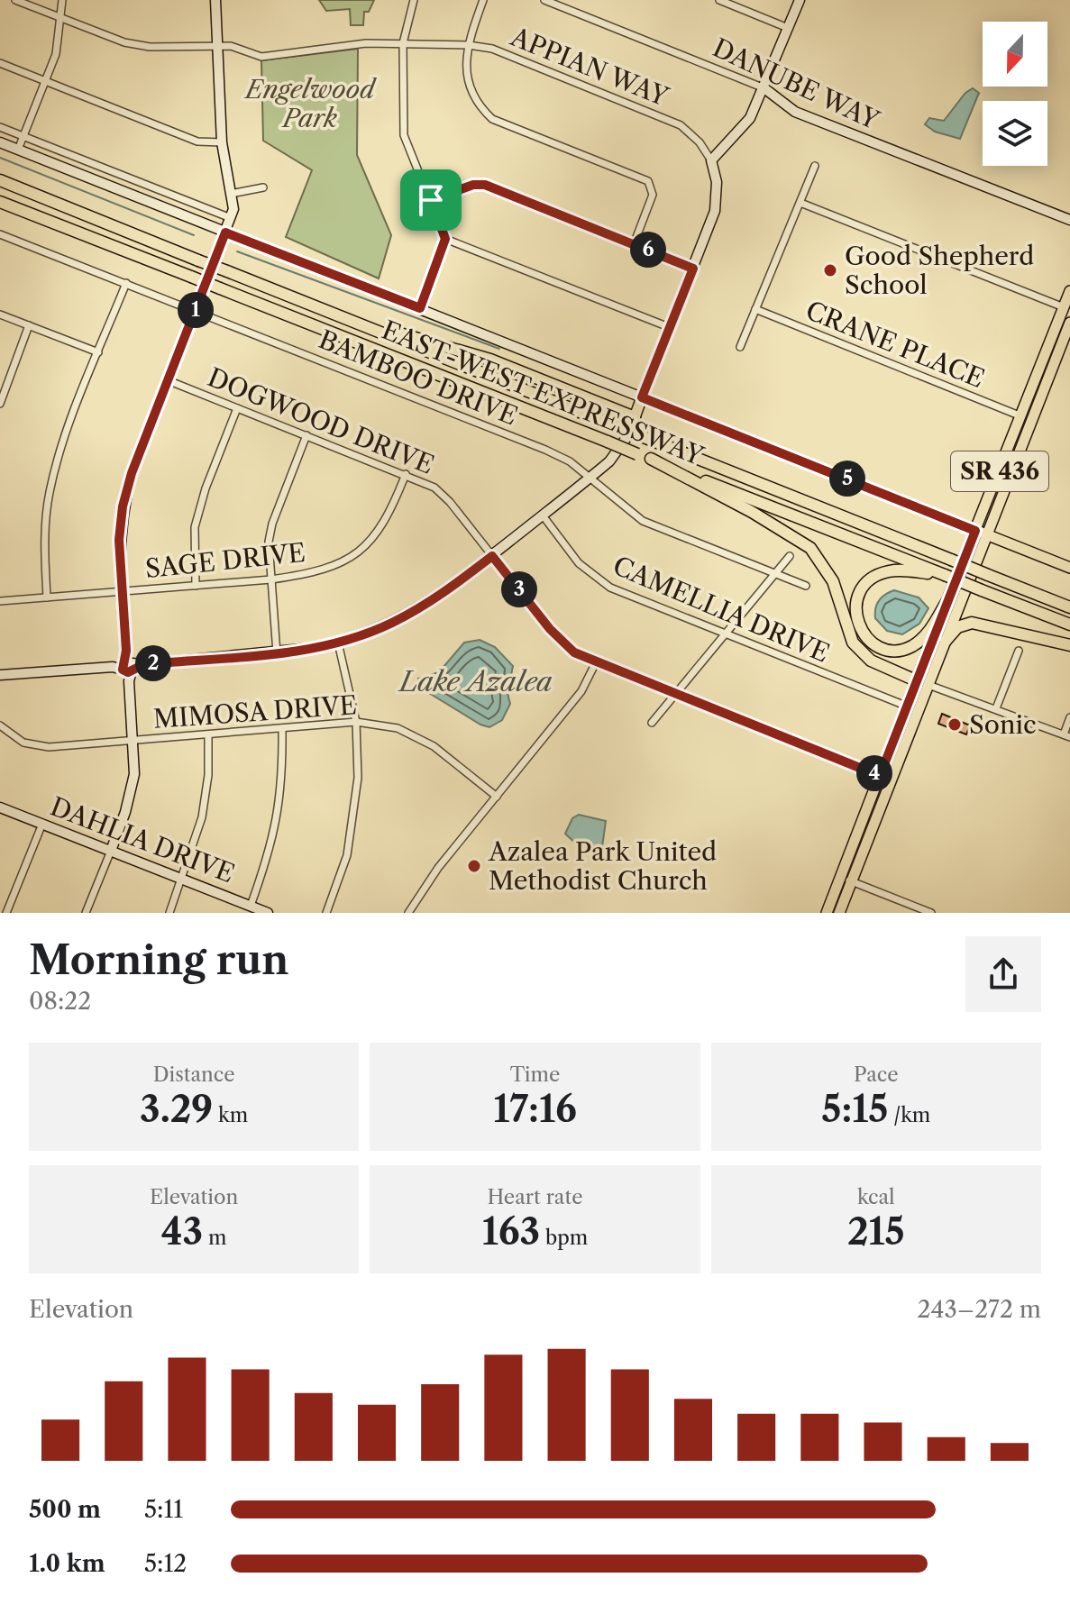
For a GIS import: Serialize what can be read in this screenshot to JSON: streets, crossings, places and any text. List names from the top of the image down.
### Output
{
  "streets": {
    "highway": ["EAST-WEST EXPRESSWAY"],
    "main road": ["SR 436"],
    "street": [
      "APPIAN WAY",
      "DANUBE WAY",
      "CRANE PLACE",
      "BAMBOO DRIVE",
      "DOGWOOD DRIVE",
      "SAGE DRIVE",
      "CAMELLIA DRIVE",
      "MIMOSA DRIVE",
      "DAHLIA DRIVE"
    ]
  },
  "crossings": [
    ["CRANE PLACE", "SR 436"],
    ["DOGWOOD DRIVE", "SR 436"],
    ["DOGWOOD DRIVE", "SAGE DRIVE"],
    ["SR 436", "CAMELLIA DRIVE"]
  ],
  "water": ["Lake Azalea"],
  "parks": ["Engelwood Park"],
  "places": ["Good Shepherd School", "Sonic", "Azalea Park United Methodist Church"],
  "north": "bottom",
  "page": {
    "pins": [
      "6",
      "1",
      "5",
      "3",
      "2",
      "4"
    ],
    "heading": ["Morning run", "08:22"],
    "stats": [
      ["Distance", "3.29 km"],
      ["Time", "17:16"],
      ["Pace", "5:15 /km"],
      ["Elevation", "43 m"],
      ["Heart rate", "163 bpm"],
      ["kcal", "215"]
    ],
    "chart": ["Elevation", "243–272 m"],
    "list": [
      {
        "name": "500 m",
        "note": "5:11"
      },
      {
        "name": "1.0 km",
        "note": "5:12"
      }
    ]
  }
}
